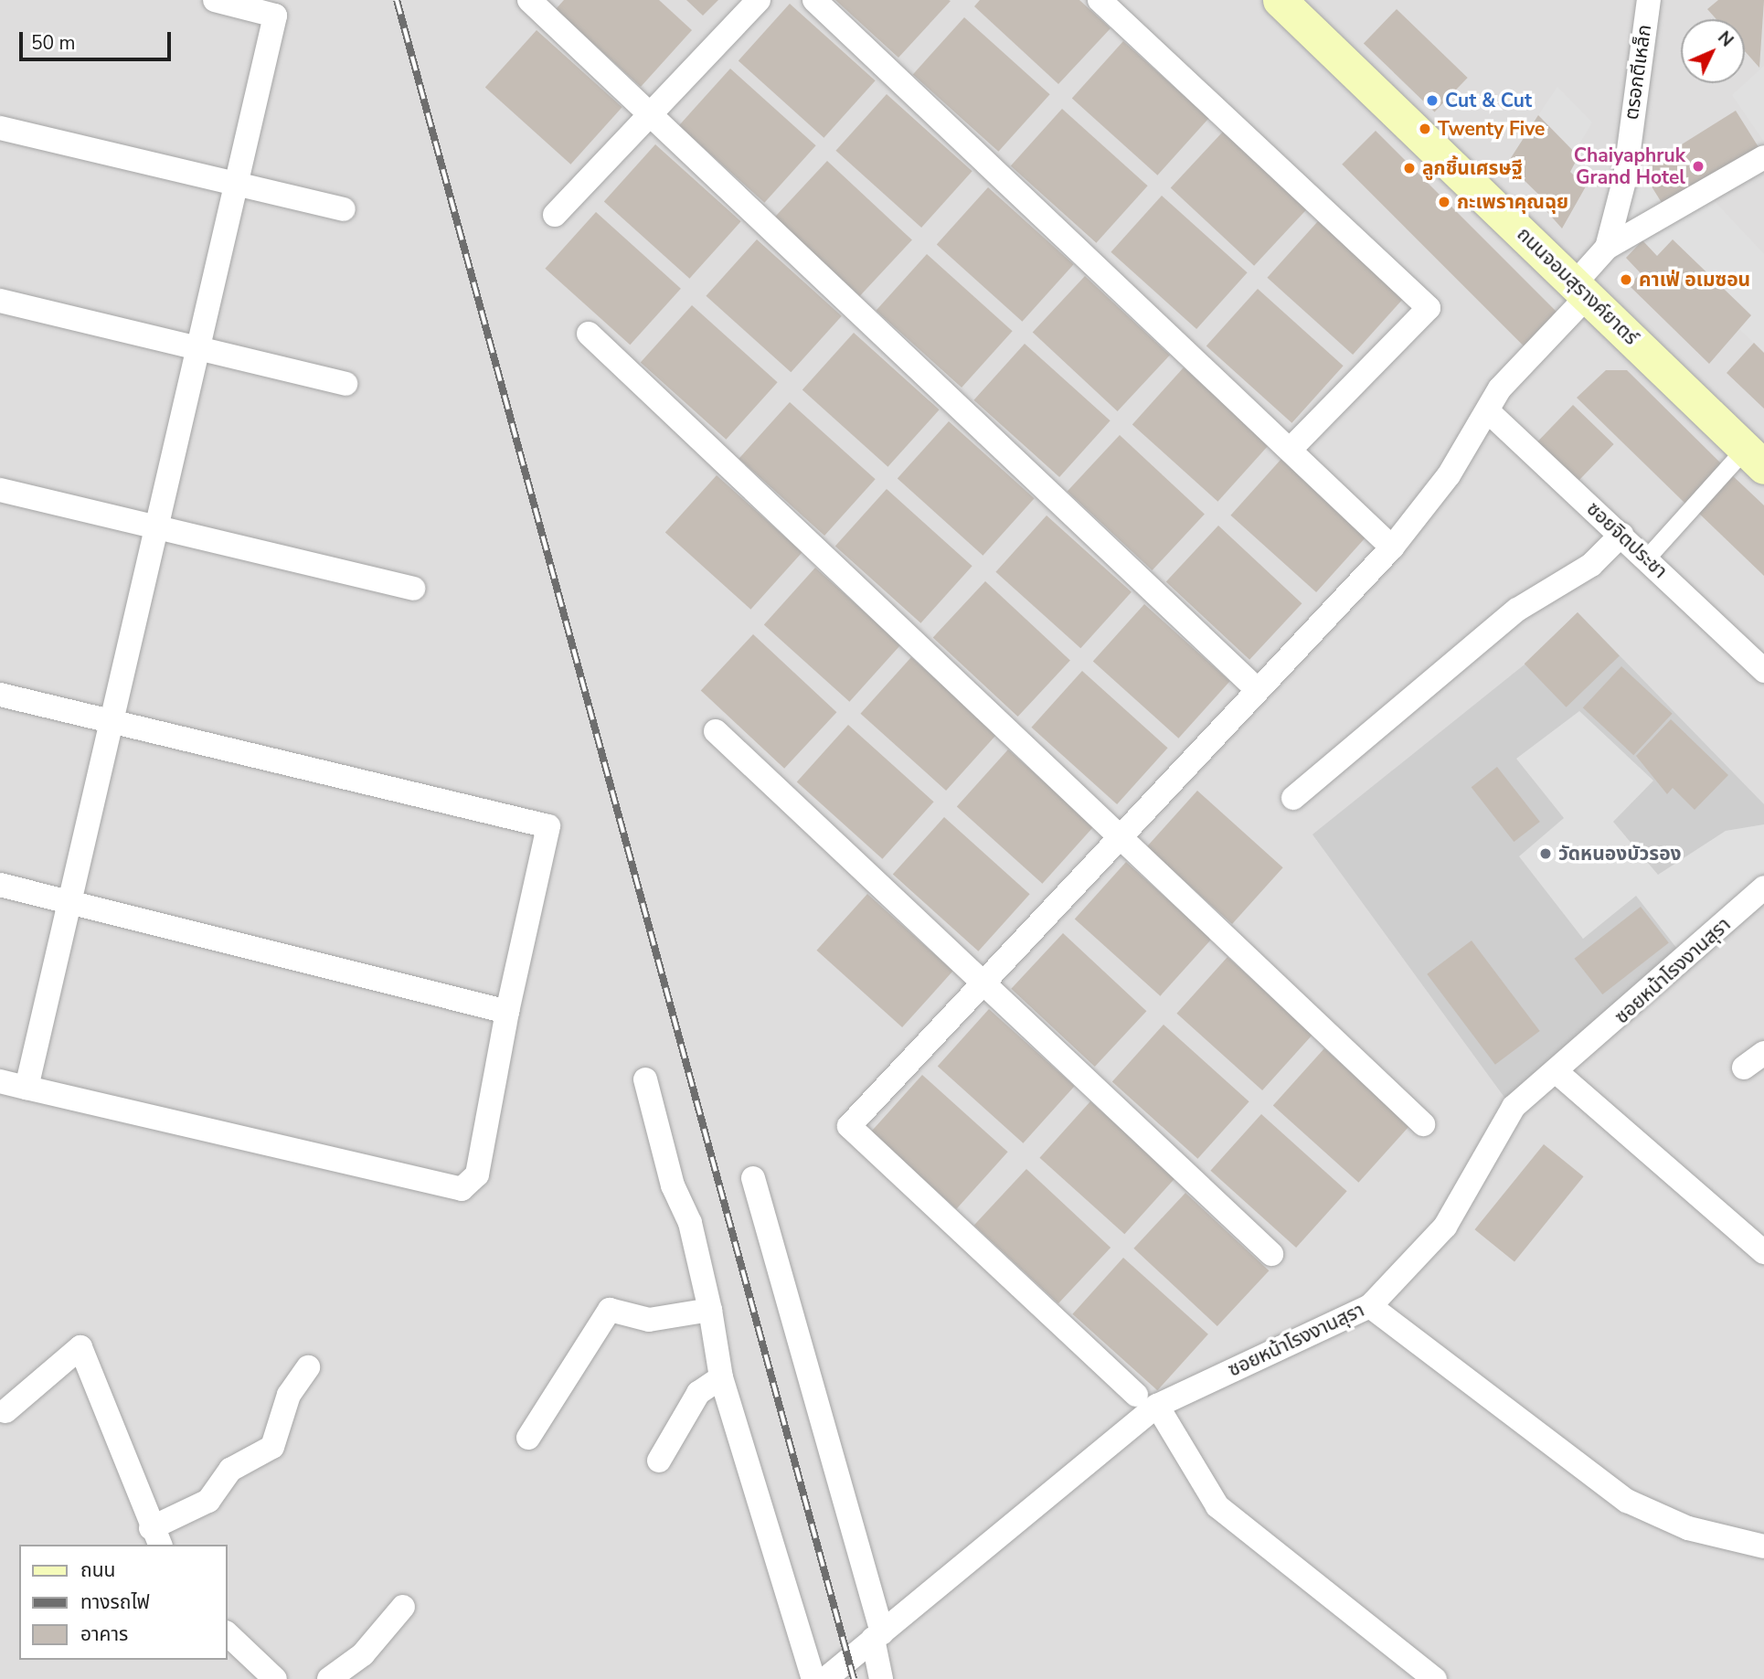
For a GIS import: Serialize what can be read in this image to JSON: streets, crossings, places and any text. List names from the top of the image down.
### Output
{
  "streets": {
    "main road": ["ถนนจอมสุรางค์ยาตร์"],
    "street": ["ตรอกตีเหล็ก", "ซอยจิตประชา", "ซอยหน้าโรงงานสุรา"]
  },
  "crossings": [
    ["ตรอกตีเหล็ก", "ถนนจอมสุรางค์ยาตร์"],
    ["ตรอกตีเหล็ก", "ซอยจิตประชา"],
    ["ตรอกตีเหล็ก", "ซอยหน้าโรงงานสุรา"]
  ],
  "places": [
    "Cut & Cut",
    "Twenty Five",
    "Chaiyaphruk Grand Hotel",
    "ลูกชิ้นเศรษฐี",
    "กะเพราคุณฉุย",
    "คาเฟ่ อเมซอน",
    "วัดหนองบัวรอง"
  ],
  "legend": ["ถนน", "ทางรถไฟ", "อาคาร"],
  "scale_bar": "50 m",
  "north": "top right"
}
